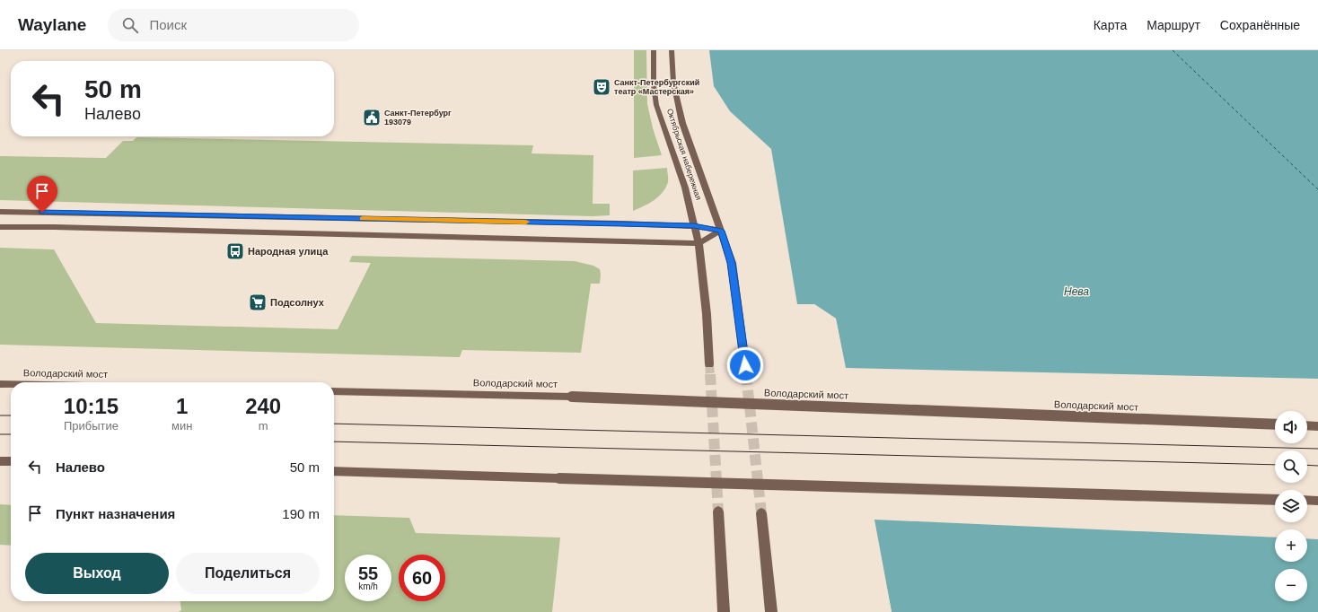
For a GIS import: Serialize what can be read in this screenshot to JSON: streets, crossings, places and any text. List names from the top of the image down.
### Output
{
  "streets": {
    "main road": ["Октябрьская набережная", "Володарский мост"]
  },
  "water": ["Нева"],
  "places": {
    "theatre": ["Санкт-Петербургский театр «Мастерская»"],
    "public building": ["Санкт-Петербург 193079"],
    "bus stop": ["Народная улица"],
    "supermarket": ["Подсолнух"]
  },
  "page": {
    "header": "Waylane",
    "search": "Поиск",
    "nav": ["Карта", "Маршрут", "Сохранённые"],
    "turn": ["50 m", "Налево"],
    "eta": [
      "10:15",
      "Прибытие",
      "1",
      "мин",
      "240",
      "m"
    ],
    "map_buttons": ["+", "−"],
    "list": [
      {
        "name": "Налево",
        "value": "50 m"
      },
      {
        "name": "Пункт назначения",
        "value": "190 m"
      }
    ],
    "buttons": ["Выход", "Поделиться"],
    "speed": "55 km/h",
    "limit": "60"
  }
}
